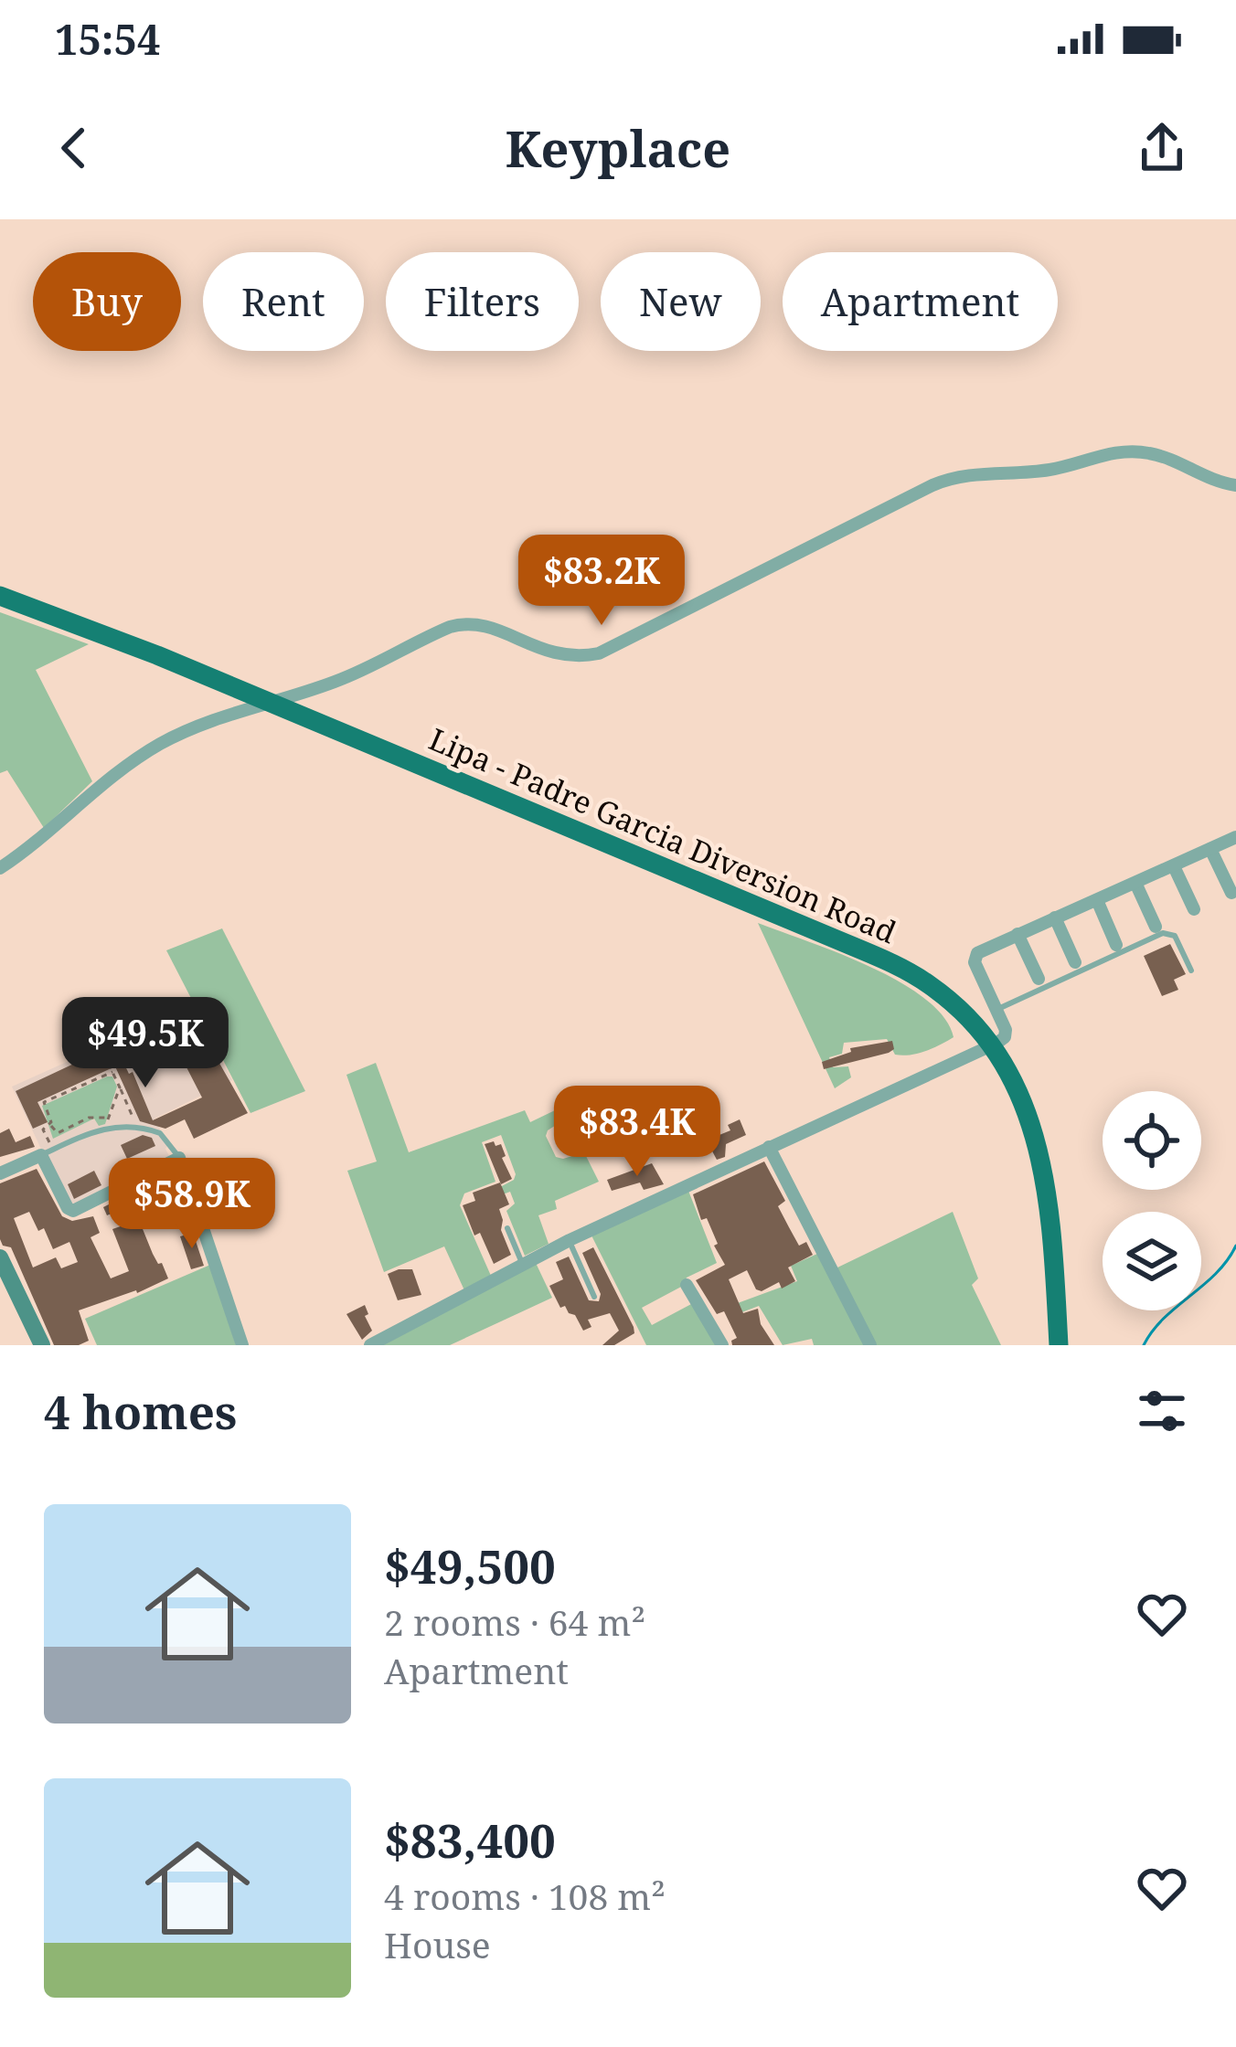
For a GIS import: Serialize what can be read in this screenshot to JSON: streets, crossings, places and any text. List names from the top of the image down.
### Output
{
  "streets": {
    "main road": ["Lipa - Padre Garcia Diversion Road"]
  },
  "page": {
    "status": "15:54",
    "header": "Keyplace",
    "chip": [
      "Buy",
      "Rent",
      "Filters",
      "New",
      "Apartment"
    ],
    "price": [
      "$83.2K",
      "$49.5K",
      "$83.4K",
      "$58.9K"
    ],
    "heading": "4 homes",
    "list": [
      {
        "name": "$49,500",
        "note": "2 rooms · 64 m² · Apartment"
      },
      {
        "name": "$83,400",
        "note": "4 rooms · 108 m² · House"
      }
    ]
  }
}
